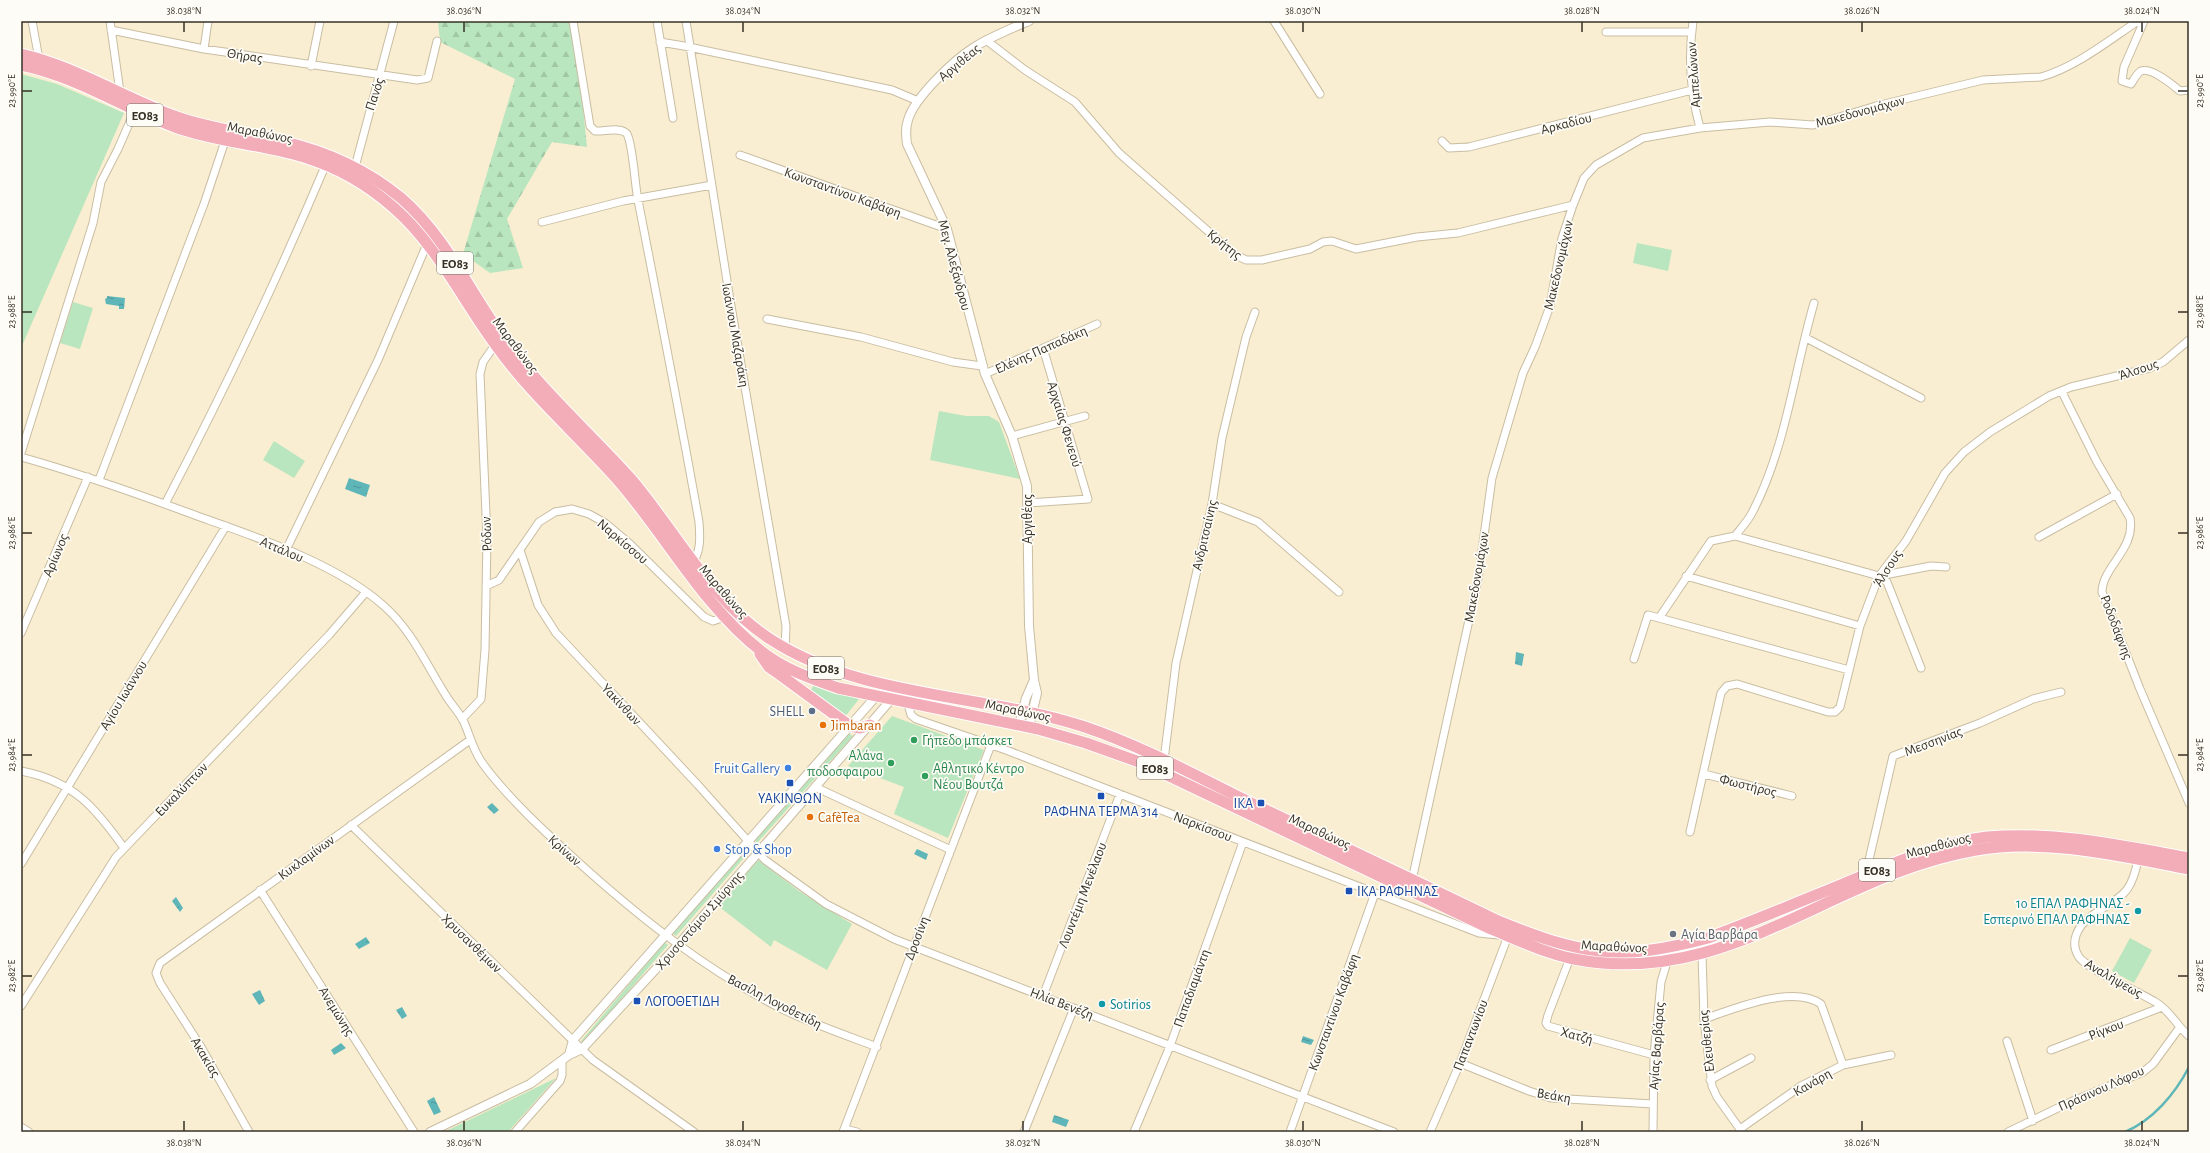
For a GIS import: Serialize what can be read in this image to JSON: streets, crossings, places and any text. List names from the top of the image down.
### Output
{
  "streets": {
    "main road": ["ΕΟ83", "Μαραθώνος"],
    "street": [
      "Θήρας",
      "Αργιθέας",
      "Αμπελώνων",
      "Πανός",
      "Μακεδονομάχων",
      "Αρκαδίου",
      "Κωνσταντίνου Καβάφη",
      "Κρήτης",
      "Μεγ. Αλεξάνδρου",
      "Ιωάννου Μαζαράκη",
      "Ελένης Παπαδάκη",
      "Άλσους",
      "Αρχαίας Φενεού",
      "Ρόδων",
      "Ανδριτσαίνης",
      "Ναρκίσσου",
      "Αττάλου",
      "Αρίωνος",
      "Ροδοδάφνης",
      "Αγίου Ιωάννου",
      "Υακίνθων",
      "Μεσσηνίας",
      "Φωστήρος",
      "Ευκαλύπτων",
      "Κρίνων",
      "Κυκλαμίνων",
      "Λουντέμη Μενέλαου",
      "Χρυσοστόμου Σμύρνης",
      "Δροσίνη",
      "Χρυσανθέμων",
      "Αναλήψεως",
      "Παπαδιαμάντη",
      "Βασίλη Λογοθετίδη",
      "Ηλία Βενέζη",
      "Ανεμώνης",
      "Ρίγκου",
      "Παπαντωνίου",
      "Χατζή",
      "Ελευθερίας",
      "Αγίας Βαρβάρας",
      "Ακακίας",
      "Κανάρη",
      "Πράσινου Λόφου",
      "Βεάκη"
    ]
  },
  "crossings": [
    ["Θήρας", "Πανός"],
    ["Αργιθέας", "Μαραθώνος"],
    ["Αργιθέας", "Κρήτης"],
    ["Αργιθέας", "Μεγ. Αλεξάνδρου"],
    ["Αργιθέας", "Ελένης Παπαδάκη"],
    ["Αργιθέας", "Αρχαίας Φενεού"],
    ["Αμπελώνων", "Μακεδονομάχων"],
    ["Αμπελώνων", "Αρκαδίου"],
    ["Πανός", "Μαραθώνος"],
    ["Μακεδονομάχων", "Μαραθώνος"],
    ["Μακεδονομάχων", "Κρήτης"],
    ["Μαραθώνος", "Ιωάννου Μαζαράκη"],
    ["Μαραθώνος", "Ρόδων"],
    ["Μαραθώνος", "Ανδριτσαίνης"],
    ["Μαραθώνος", "Ναρκίσσου"],
    ["Μαραθώνος", "Μεσσηνίας"],
    ["Μαραθώνος", "Χρυσοστόμου Σμύρνης"],
    ["Μαραθώνος", "Αναλήψεως"],
    ["Μαραθώνος", "Παπαντωνίου"],
    ["Μαραθώνος", "Χατζή"],
    ["Μαραθώνος", "Ελευθερίας"],
    ["Μαραθώνος", "Αγίας Βαρβάρας"],
    ["Κωνσταντίνου Καβάφη", "Μεγ. Αλεξάνδρου"],
    ["Κωνσταντίνου Καβάφη", "Ναρκίσσου"],
    ["Κωνσταντίνου Καβάφη", "Ηλία Βενέζη"],
    ["Μεγ. Αλεξάνδρου", "Ελένης Παπαδάκη"],
    ["Ελένης Παπαδάκη", "Αρχαίας Φενεού"],
    ["Άλσους", "Ροδοδάφνης"],
    ["Άλσους", "Φωστήρος"],
    ["Ρόδων", "Ναρκίσσου"],
    ["Ρόδων", "Αττάλου"],
    ["Ναρκίσσου", "Υακίνθων"],
    ["Ναρκίσσου", "Λουντέμη Μενέλαου"],
    ["Ναρκίσσου", "Δροσίνη"],
    ["Ναρκίσσου", "Παπαδιαμάντη"],
    ["Ναρκίσσου", "Παπαντωνίου"],
    ["Αττάλου", "Αρίωνος"],
    ["Αττάλου", "Αγίου Ιωάννου"],
    ["Αττάλου", "Ευκαλύπτων"],
    ["Αττάλου", "Κρίνων"],
    ["Αττάλου", "Κυκλαμίνων"],
    ["Υακίνθων", "Χρυσοστόμου Σμύρνης"],
    ["Υακίνθων", "Ηλία Βενέζη"],
    ["Κρίνων", "Κυκλαμίνων"],
    ["Κρίνων", "Χρυσοστόμου Σμύρνης"],
    ["Κρίνων", "Βασίλη Λογοθετίδη"],
    ["Κυκλαμίνων", "Χρυσανθέμων"],
    ["Κυκλαμίνων", "Ανεμώνης"],
    ["Κυκλαμίνων", "Ακακίας"],
    ["Λουντέμη Μενέλαου", "Ηλία Βενέζη"],
    ["Χρυσοστόμου Σμύρνης", "Χρυσανθέμων"],
    ["Χρυσοστόμου Σμύρνης", "Βασίλη Λογοθετίδη"],
    ["Χρυσοστόμου Σμύρνης", "Ηλία Βενέζη"],
    ["Δροσίνη", "Βασίλη Λογοθετίδη"],
    ["Δροσίνη", "Ηλία Βενέζη"],
    ["Αναλήψεως", "Ρίγκου"],
    ["Αναλήψεως", "Πράσινου Λόφου"],
    ["Παπαδιαμάντη", "Ηλία Βενέζη"],
    ["Παπαντωνίου", "Βεάκη"],
    ["Χατζή", "Αγίας Βαρβάρας"],
    ["Ελευθερίας", "Κανάρη"],
    ["Αγίας Βαρβάρας", "Βεάκη"]
  ],
  "places": {
    "other": [
      "SHELL",
      "Jimbaran",
      "Γήπεδο μπάσκετ",
      "Αλάνα ποδοσφαιρου",
      "Fruit Gallery",
      "Αθλητικό Κέντρο Νέου Βουτζά",
      "CafèTea",
      "Stop & Shop",
      "1ο ΕΠΑΛ ΡΑΦΗΝΑΣ - Εσπερινό ΕΠΑΛ ΡΑΦΗΝΑΣ",
      "Αγία Βαρβάρα",
      "Sotirios"
    ],
    "transit": [
      "ΥΑΚΙΝΘΩΝ",
      "ΡΑΦΗΝΑ ΤΕΡΜΑ 314",
      "ΙΚΑ",
      "ΙΚΑ ΡΑΦΗΝΑΣ",
      "ΛΟΓΟΘΕΤΙΔΗ"
    ]
  },
  "coordinates": [
    "38.038°N",
    "38.036°N",
    "38.034°N",
    "38.032°N",
    "38.030°N",
    "38.028°N",
    "38.026°N",
    "38.024°N",
    "23.990°E",
    "23.988°E",
    "23.986°E",
    "23.984°E",
    "23.982°E"
  ]
}
